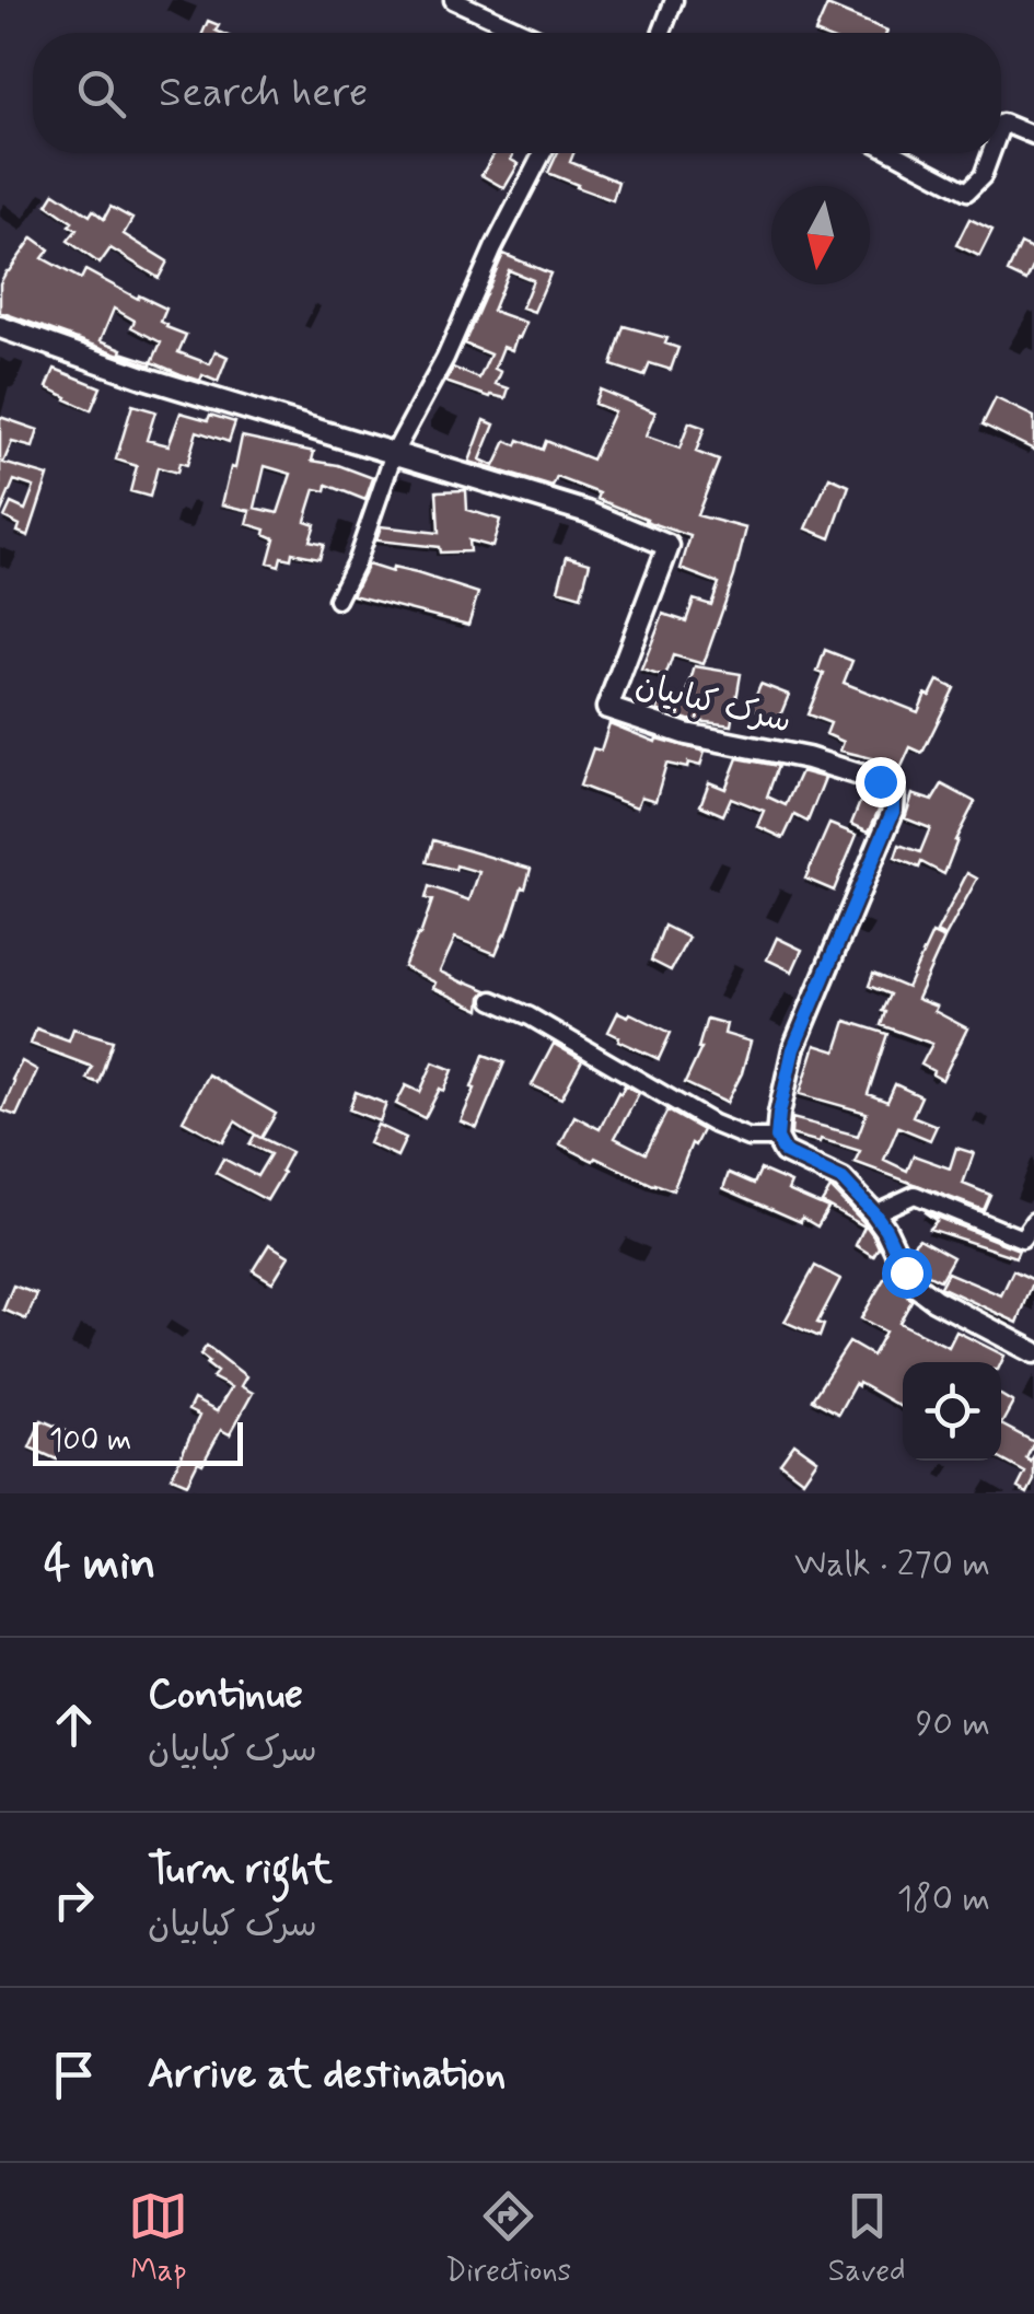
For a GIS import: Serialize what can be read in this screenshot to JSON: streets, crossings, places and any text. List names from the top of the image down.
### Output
{
  "streets": {
    "street": ["سرک کبابیان"]
  },
  "scale_bar": "100 m",
  "north": "bottom",
  "page": {
    "search": "Search here",
    "scale": "100 m",
    "heading": ["4 min", "Walk · 270 m"],
    "list": [
      ["Continue", "سرک کبابیان", "90 m"],
      ["Turn right", "سرک کبابیان", "180 m"],
      "Arrive at destination"
    ],
    "nav": ["Map", "Directions", "Saved"]
  }
}
